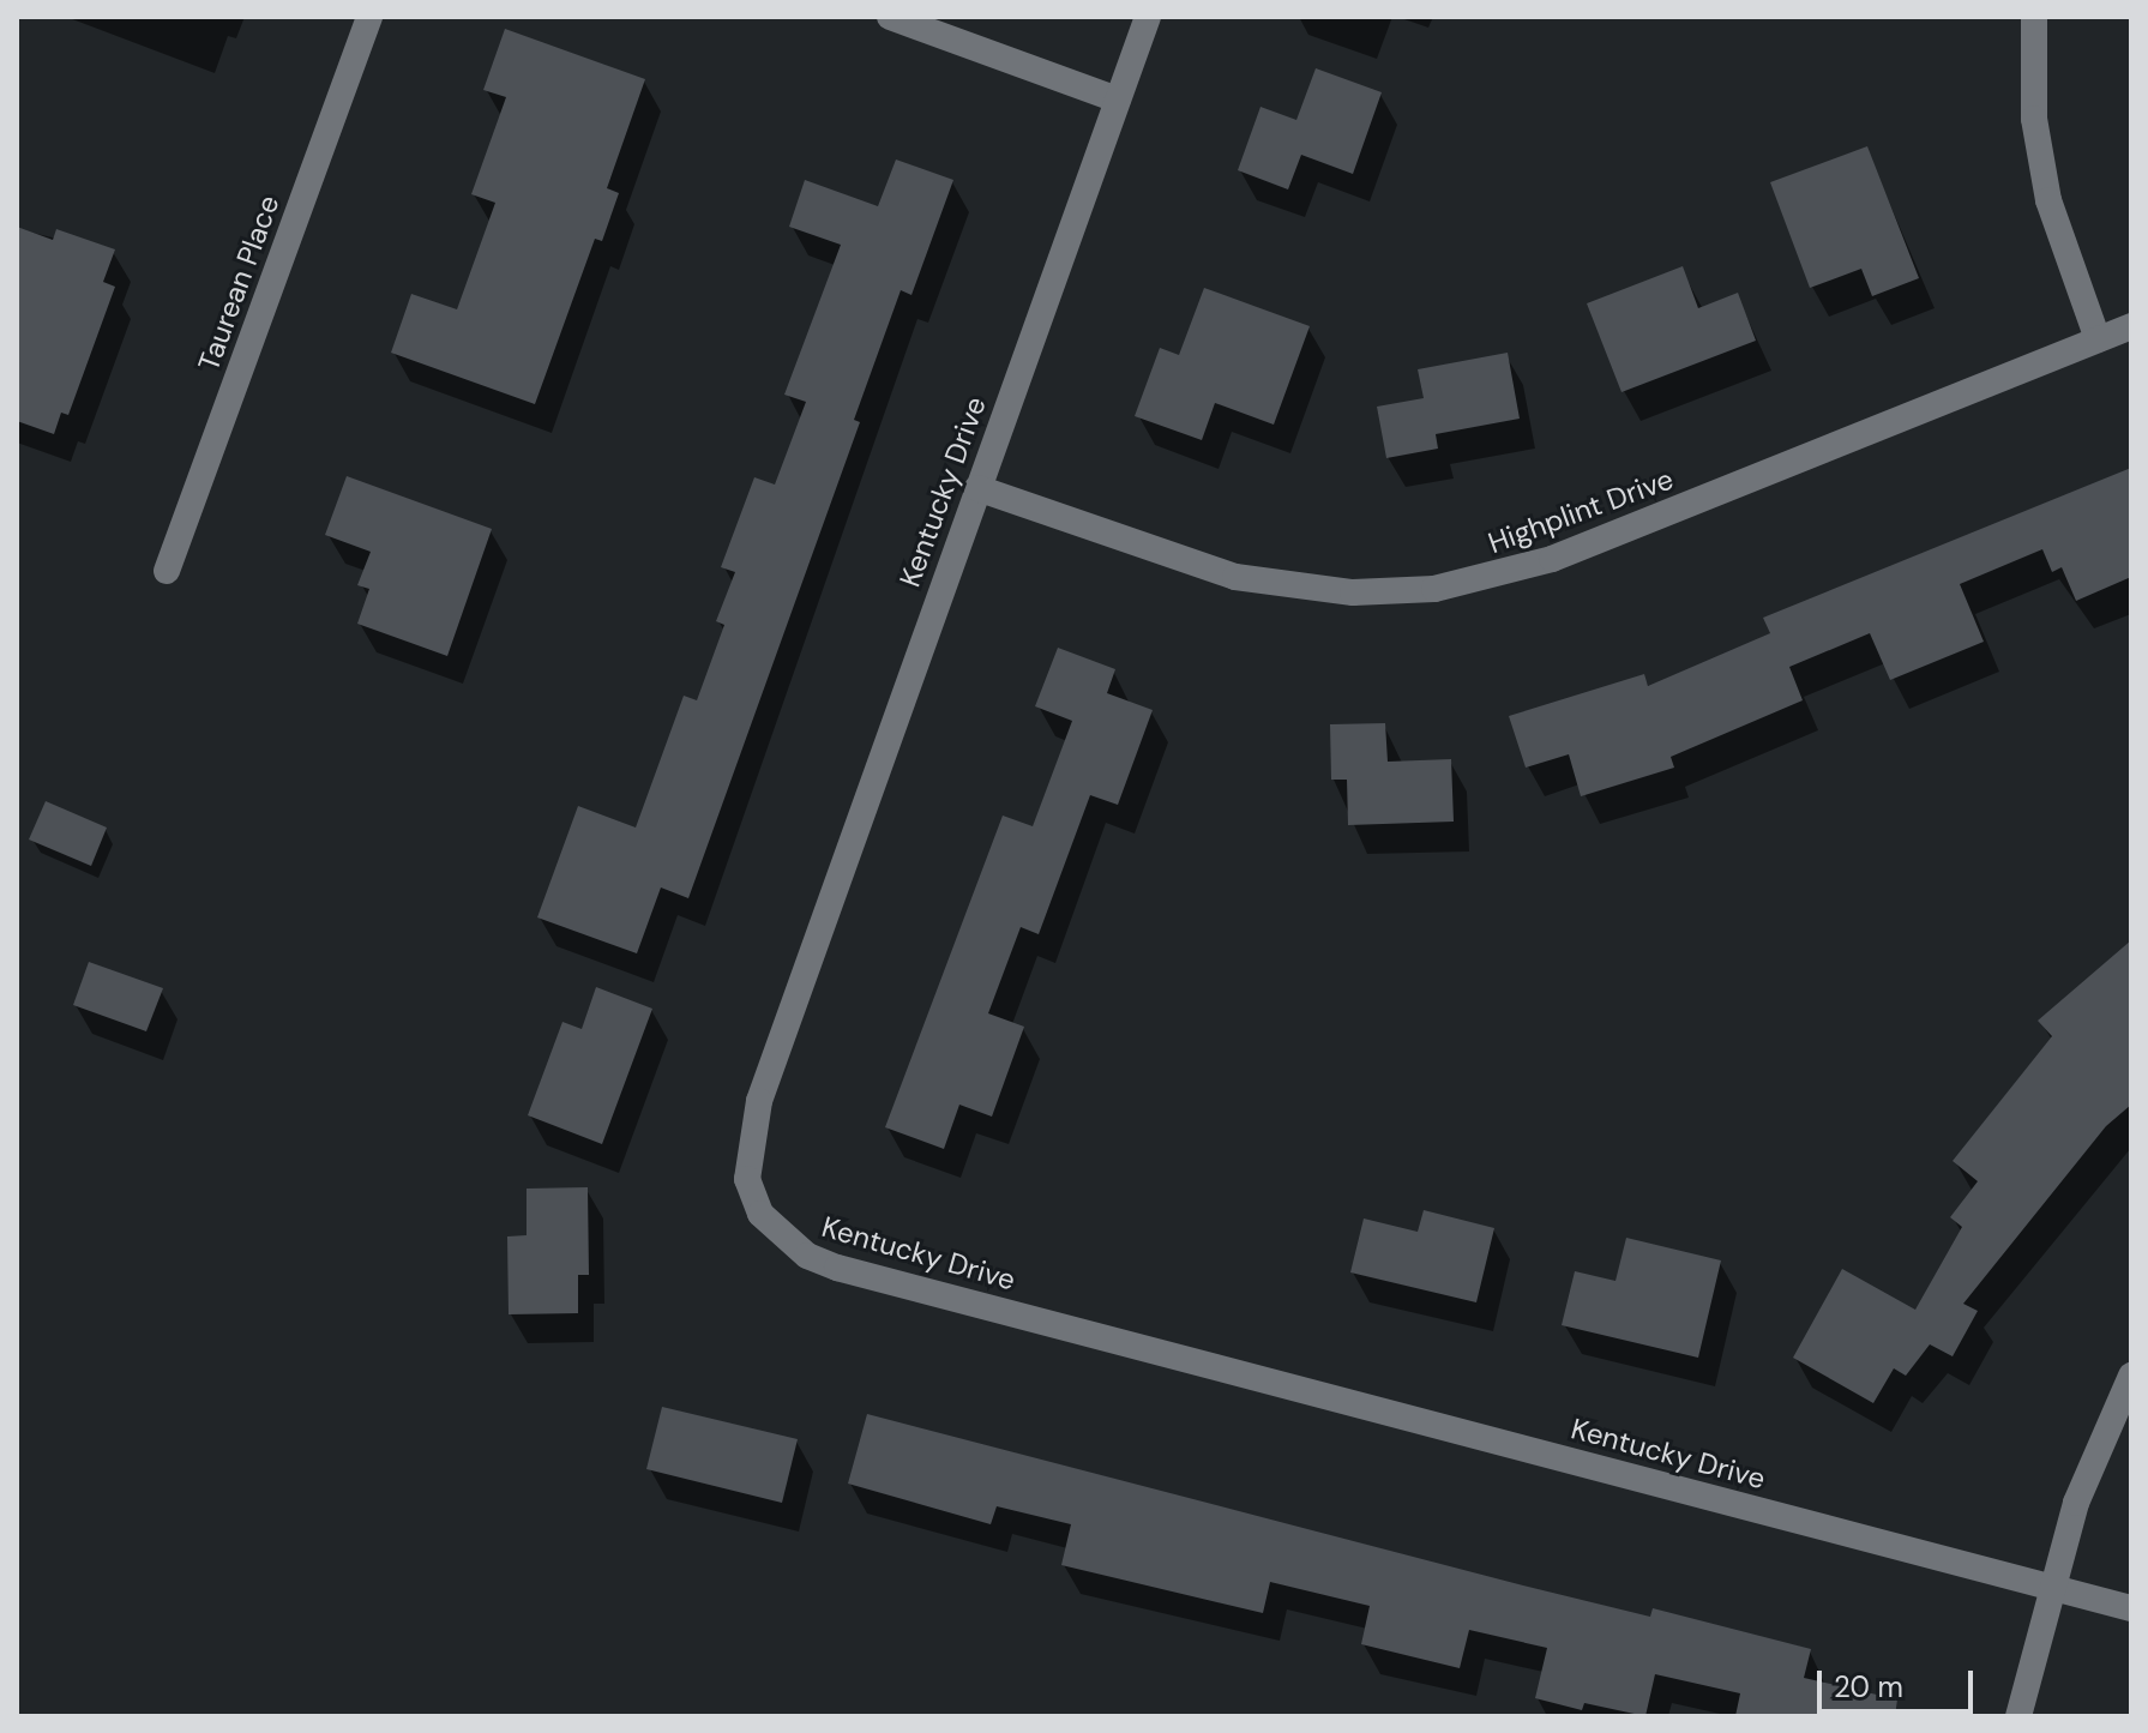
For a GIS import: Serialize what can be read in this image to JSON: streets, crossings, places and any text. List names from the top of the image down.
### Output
{
  "streets": {
    "street": ["Taurean Place", "Kentucky Drive", "Highplint Drive"]
  },
  "crossings": [
    ["Kentucky Drive", "Highplint Drive"]
  ],
  "scale_bar": "20 m"
}
